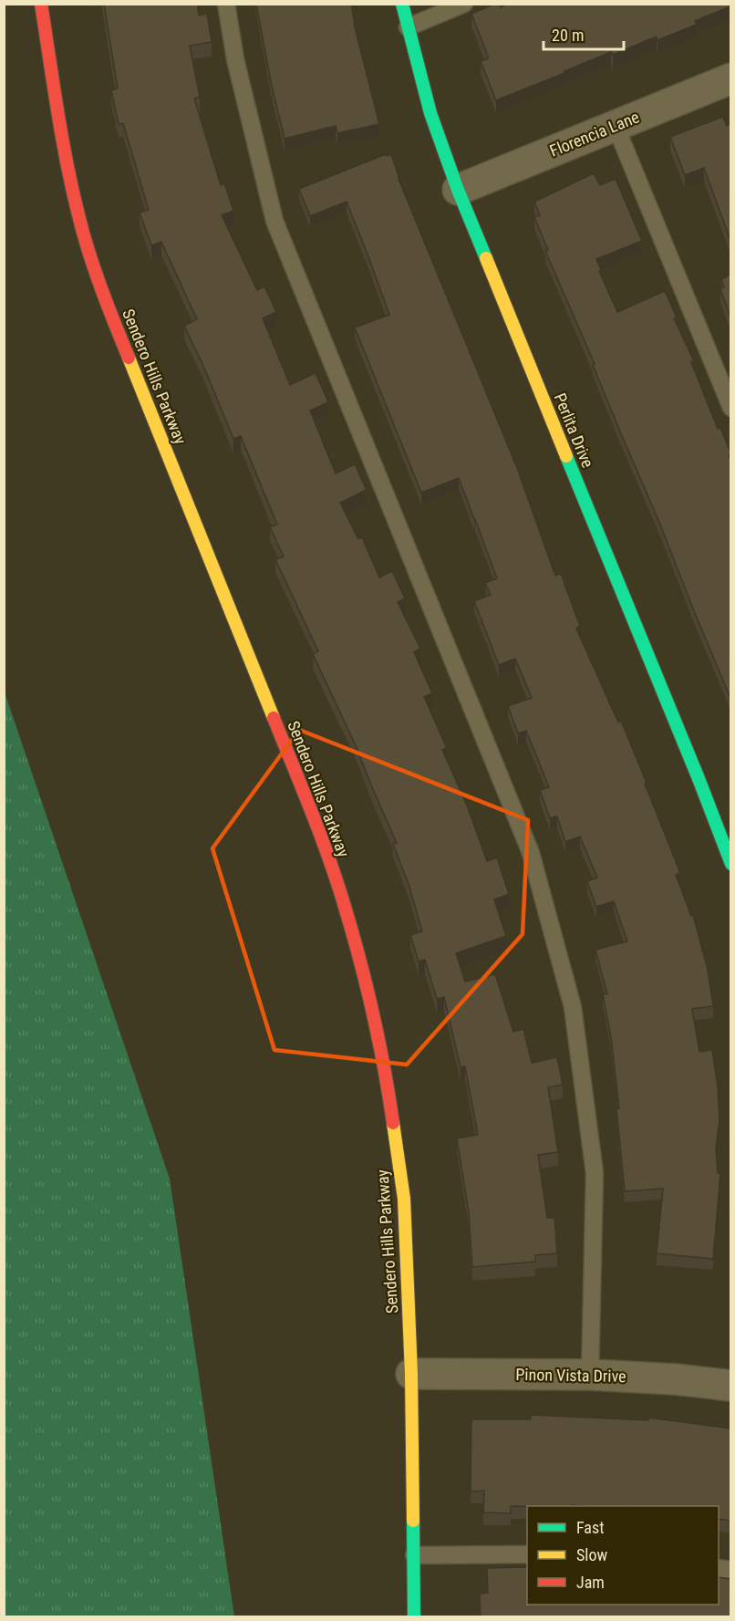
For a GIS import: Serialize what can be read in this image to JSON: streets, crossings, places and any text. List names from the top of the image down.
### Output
{
  "streets": {
    "street": [
      "Florencia Lane",
      "Sendero Hills Parkway",
      "Perlita Drive",
      "Pinon Vista Drive"
    ]
  },
  "crossings": [
    ["Florencia Lane", "Perlita Drive"],
    ["Sendero Hills Parkway", "Pinon Vista Drive"]
  ],
  "legend": ["Fast", "Slow", "Jam"],
  "scale_bar": "20 m"
}
